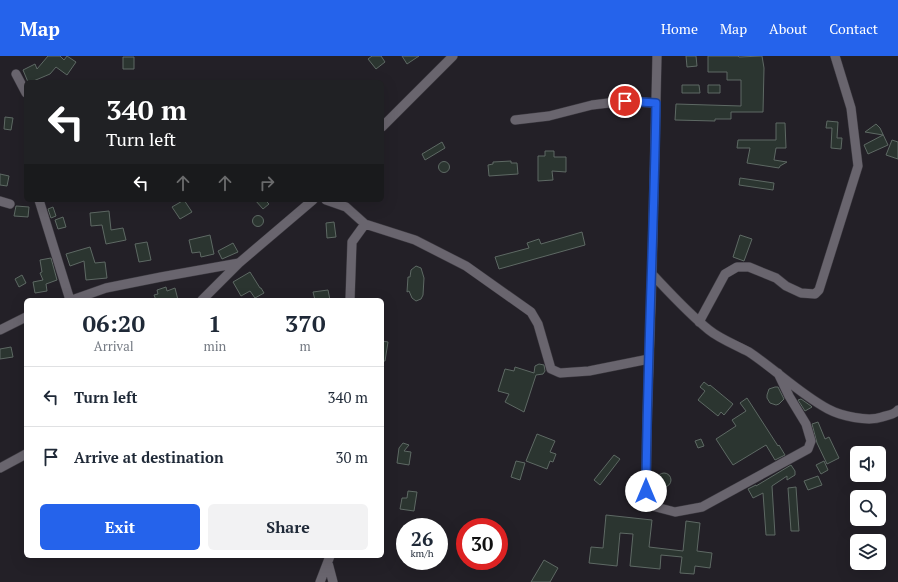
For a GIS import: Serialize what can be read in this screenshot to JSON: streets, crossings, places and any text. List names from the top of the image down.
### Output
{
  "page": {
    "header": "Map",
    "nav": [
      "Home",
      "Map",
      "About",
      "Contact"
    ],
    "turn": ["340 m", "Turn left"],
    "eta": [
      "06:20",
      "Arrival",
      "1",
      "min",
      "370",
      "m"
    ],
    "list": [
      {
        "name": "Turn left",
        "value": "340 m"
      },
      {
        "name": "Arrive at destination",
        "value": "30 m"
      }
    ],
    "buttons": ["Exit", "Share"],
    "speed": "26 km/h",
    "limit": "30"
  }
}
